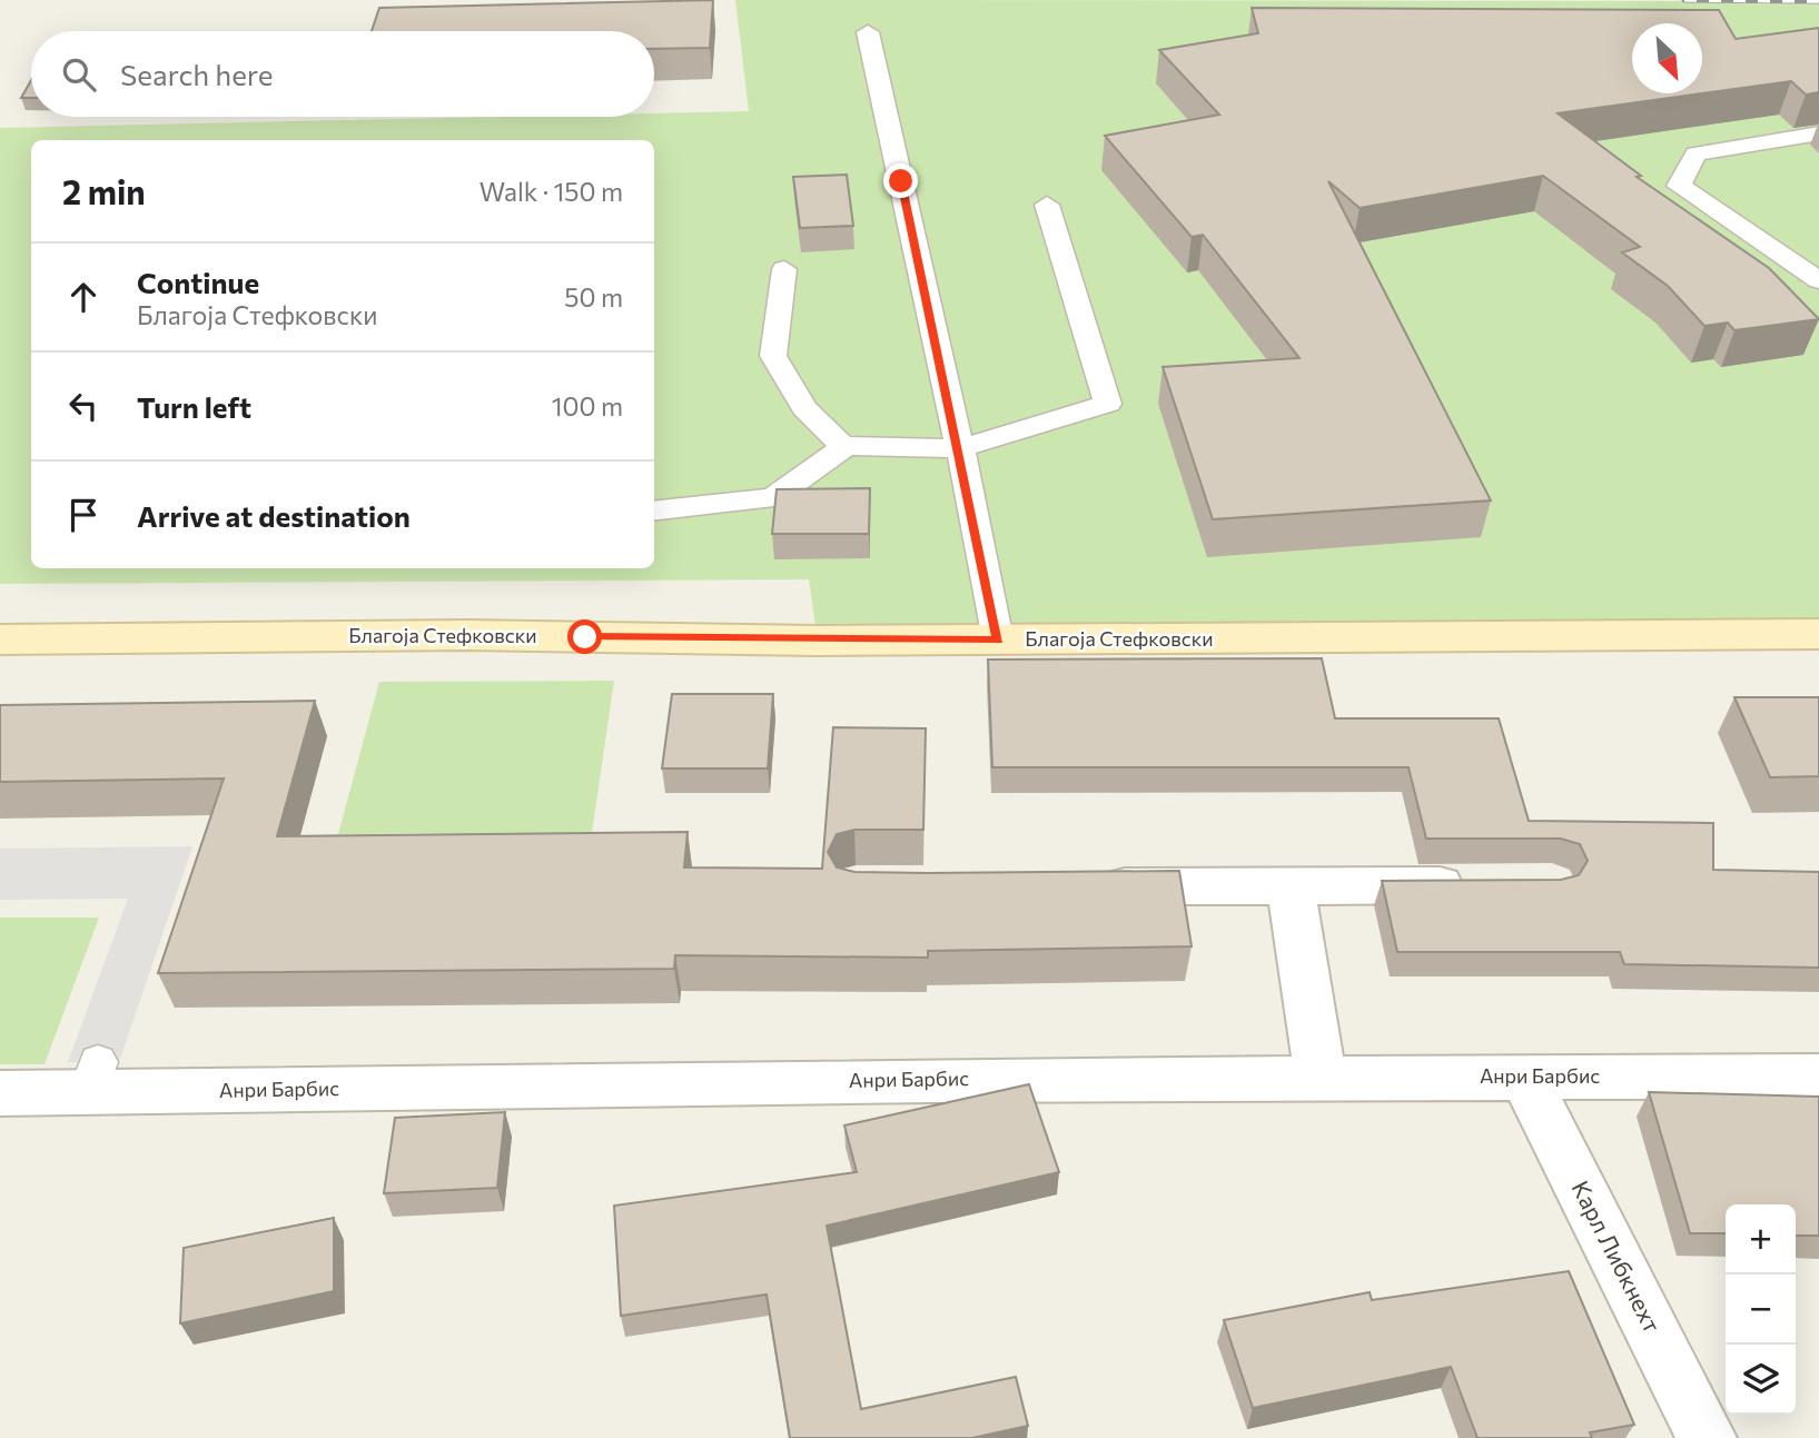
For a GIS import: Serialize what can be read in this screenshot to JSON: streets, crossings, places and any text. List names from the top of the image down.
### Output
{
  "streets": {
    "main road": ["Благоја Стефковски"],
    "street": ["Анри Барбис", "Карл Либкнехт"]
  },
  "crossings": [
    ["Анри Барбис", "Карл Либкнехт"]
  ],
  "north": "bottom right",
  "page": {
    "search": "Search here",
    "heading": ["2 min", "Walk · 150 m"],
    "list": [
      ["Continue", "Благоја Стефковски", "50 m"],
      ["Turn left", "100 m"],
      "Arrive at destination"
    ],
    "map_buttons": ["+", "−"]
  }
}
